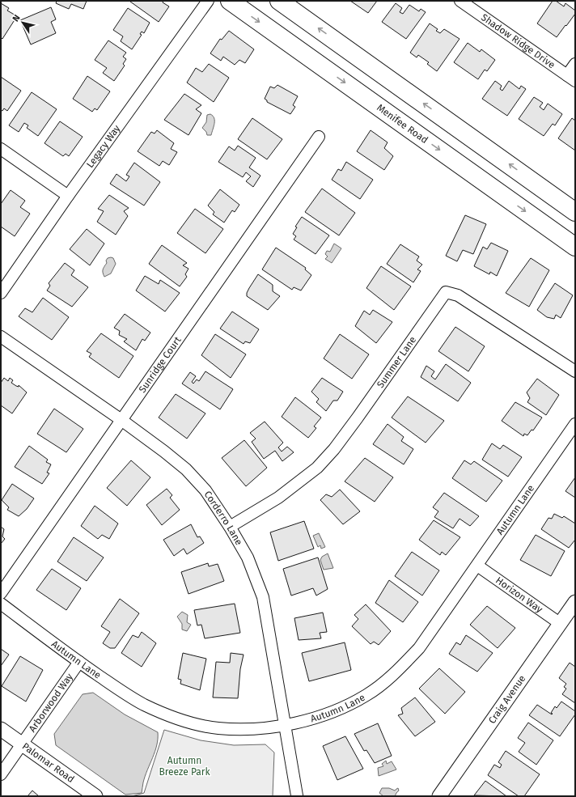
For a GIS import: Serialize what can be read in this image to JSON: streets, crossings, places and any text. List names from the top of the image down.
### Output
{
  "streets": {
    "main road": ["Menifee Road"],
    "street": [
      "Shadow Ridge Drive",
      "Legacy Way",
      "Summer Lane",
      "Sunridge Court",
      "Autumn Lane",
      "Corderro Lane",
      "Horizon Way",
      "Craig Avenue",
      "Arborwood Way",
      "Palomar Road"
    ]
  },
  "crossings": [
    ["Summer Lane", "Corderro Lane"],
    ["Sunridge Court", "Corderro Lane"],
    ["Autumn Lane", "Corderro Lane"],
    ["Autumn Lane", "Horizon Way"],
    ["Autumn Lane", "Arborwood Way"],
    ["Horizon Way", "Craig Avenue"],
    ["Arborwood Way", "Palomar Road"]
  ],
  "parks": ["Autumn Breeze Park"],
  "north": "top left"
}
